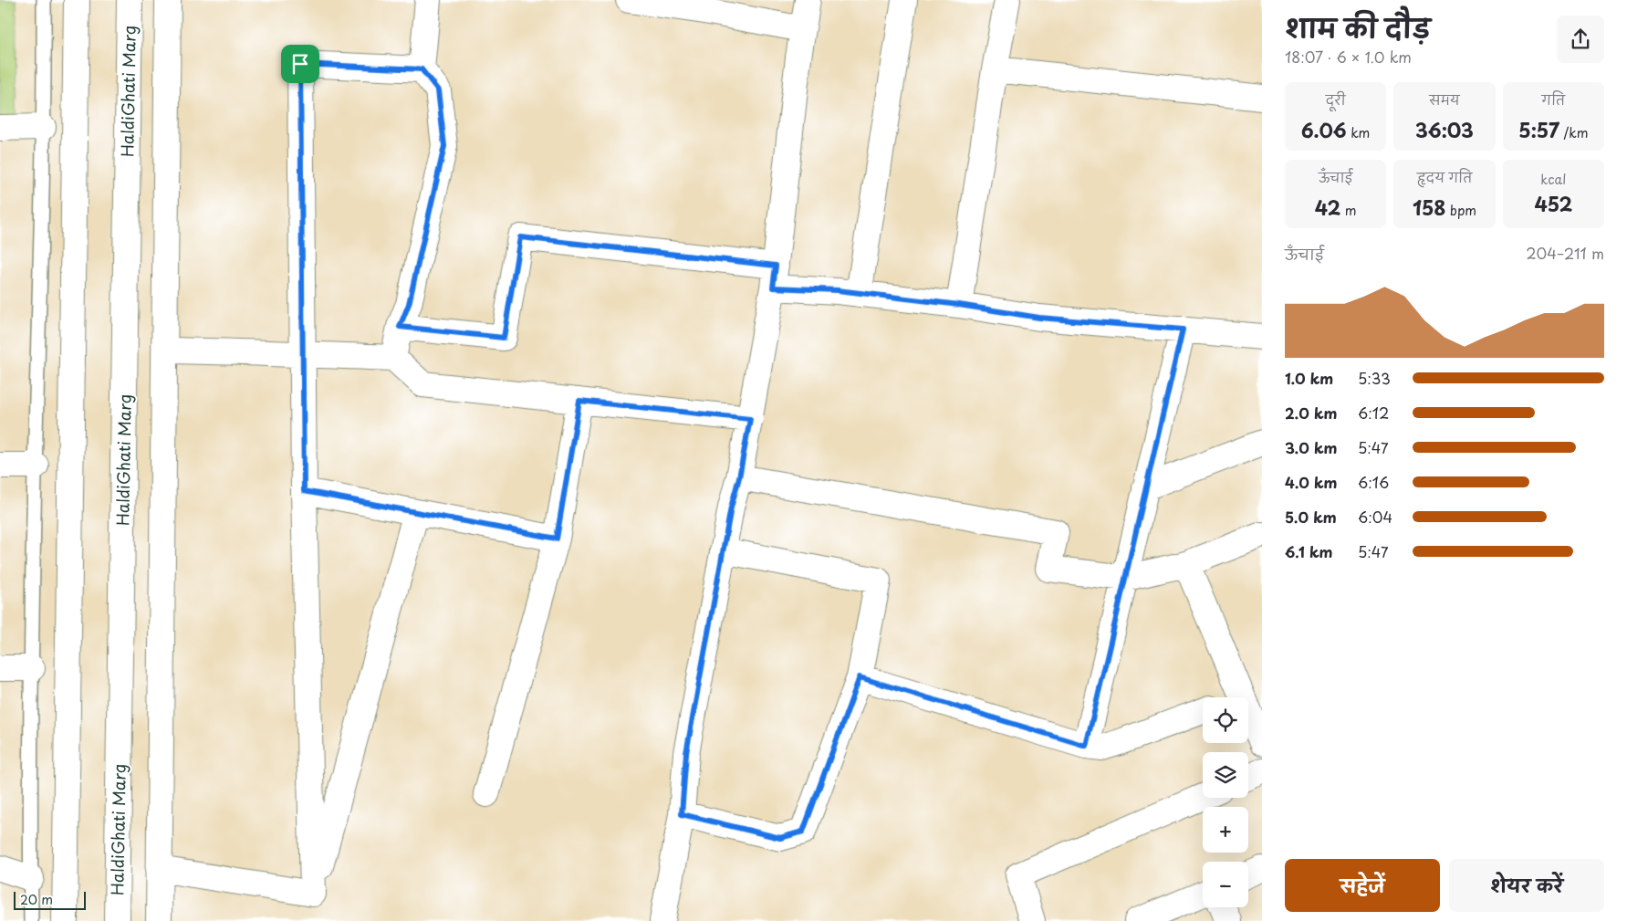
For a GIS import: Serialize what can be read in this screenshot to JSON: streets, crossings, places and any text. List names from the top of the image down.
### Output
{
  "streets": {
    "street": ["HaldiGhati Marg"]
  },
  "scale_bar": "20 m",
  "page": {
    "heading": ["शाम की दौड़", "18:07 · 6 × 1.0 km"],
    "stats": [
      ["दूरी", "6.06 km"],
      ["समय", "36:03"],
      ["गति", "5:57 /km"],
      ["ऊँचाई", "42 m"],
      ["हृदय गति", "158 bpm"],
      ["kcal", "452"]
    ],
    "chart": ["ऊँचाई", "204–211 m"],
    "list": [
      {
        "name": "1.0 km",
        "note": "5:33"
      },
      {
        "name": "2.0 km",
        "note": "6:12"
      },
      {
        "name": "3.0 km",
        "note": "5:47"
      },
      {
        "name": "4.0 km",
        "note": "6:16"
      },
      {
        "name": "5.0 km",
        "note": "6:04"
      },
      {
        "name": "6.1 km",
        "note": "5:47"
      }
    ],
    "map_buttons": ["+", "−"],
    "buttons": ["सहेजें", "शेयर करें"],
    "scale": "20 m"
  }
}
